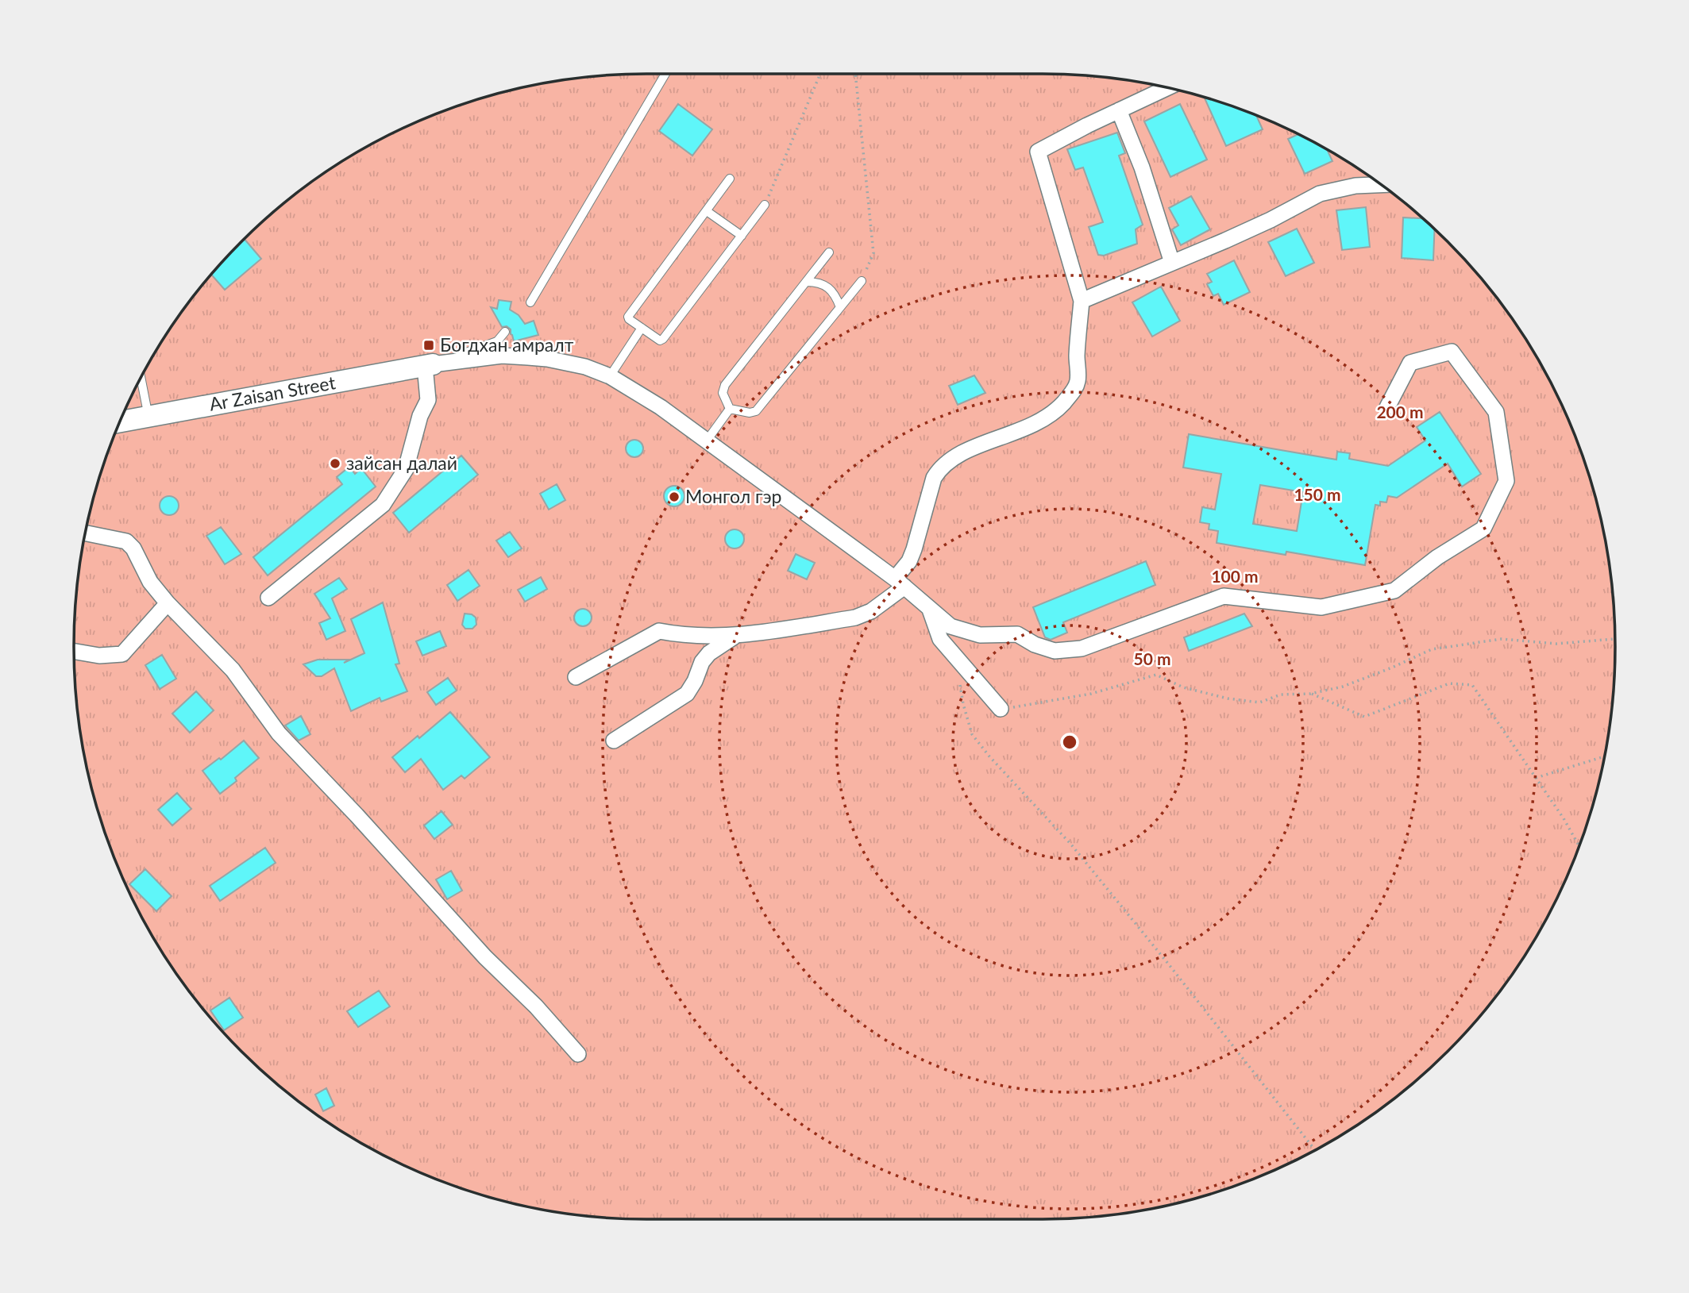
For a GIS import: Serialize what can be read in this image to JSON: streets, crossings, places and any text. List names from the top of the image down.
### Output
{
  "streets": {
    "street": ["Ar Zaisan Street"]
  },
  "places": {
    "transit": ["Богдхан амралт"],
    "other": ["зайсан далай", "Монгол гэр"]
  },
  "rings": [
    "200 m",
    "150 m",
    "100 m",
    "50 m"
  ]
}
